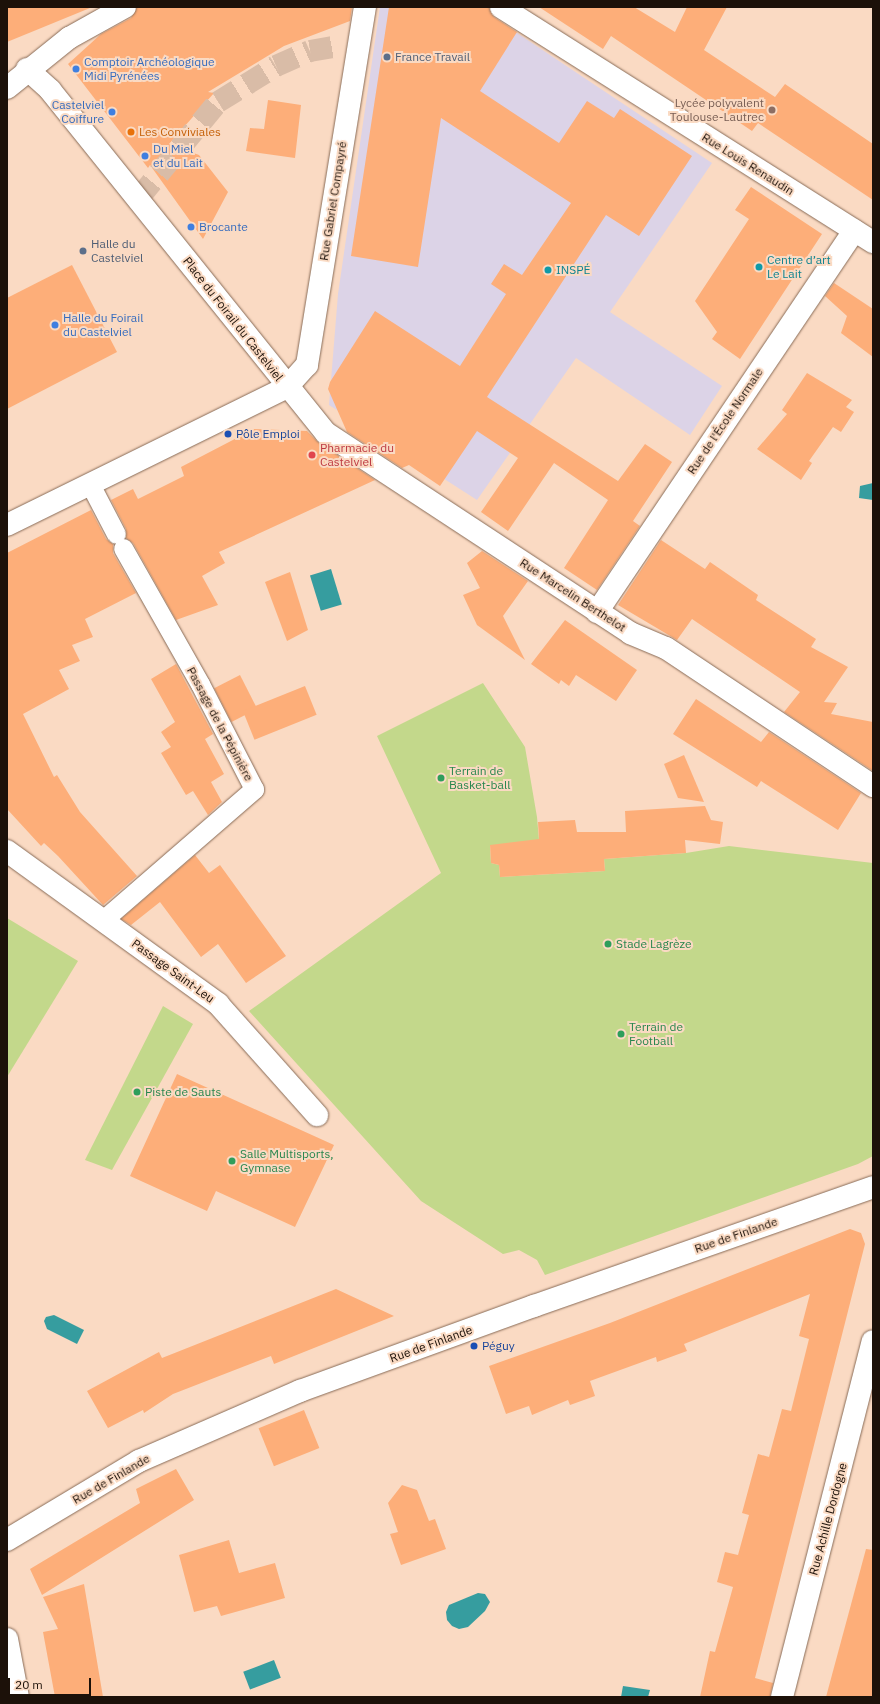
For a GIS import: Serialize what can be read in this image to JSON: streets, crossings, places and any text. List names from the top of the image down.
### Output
{
  "streets": {
    "street": [
      "Rue Louis Renaudin",
      "Rue Gabriel Compayré",
      "Place du Foirail du Castelviel",
      "Rue de l'École Normale",
      "Rue Marcelin Berthelot",
      "Passage de la Pépinière",
      "Passage Saint-Leu",
      "Rue de Finlande",
      "Rue Achille Dordogne"
    ]
  },
  "crossings": [
    ["Rue Louis Renaudin", "Rue de l'École Normale"],
    ["Rue Gabriel Compayré", "Place du Foirail du Castelviel"],
    ["Rue Gabriel Compayré", "Rue Marcelin Berthelot"],
    ["Place du Foirail du Castelviel", "Rue Marcelin Berthelot"],
    ["Place du Foirail du Castelviel", "Passage de la Pépinière"],
    ["Rue de l'École Normale", "Rue Marcelin Berthelot"],
    ["Passage de la Pépinière", "Passage Saint-Leu"]
  ],
  "places": [
    "France Travail",
    "Comptoir Archéologique Midi Pyrénées",
    "Lycée polyvalent Toulouse-Lautrec",
    "Castelviel Coiffure",
    "Les Conviviales",
    "Du Miel et du Lait",
    "Brocante",
    "Halle du Castelviel",
    "Centre d’art Le Lait",
    "INSPÉ",
    "Halle du Foirail du Castelviel",
    "Pôle Emploi",
    "Pharmacie du Castelviel",
    "Terrain de Basket-ball",
    "Stade Lagrèze",
    "Terrain de Football",
    "Piste de Sauts",
    "Salle Multisports, Gymnase",
    "Péguy"
  ],
  "scale_bar": "20 m"
}
